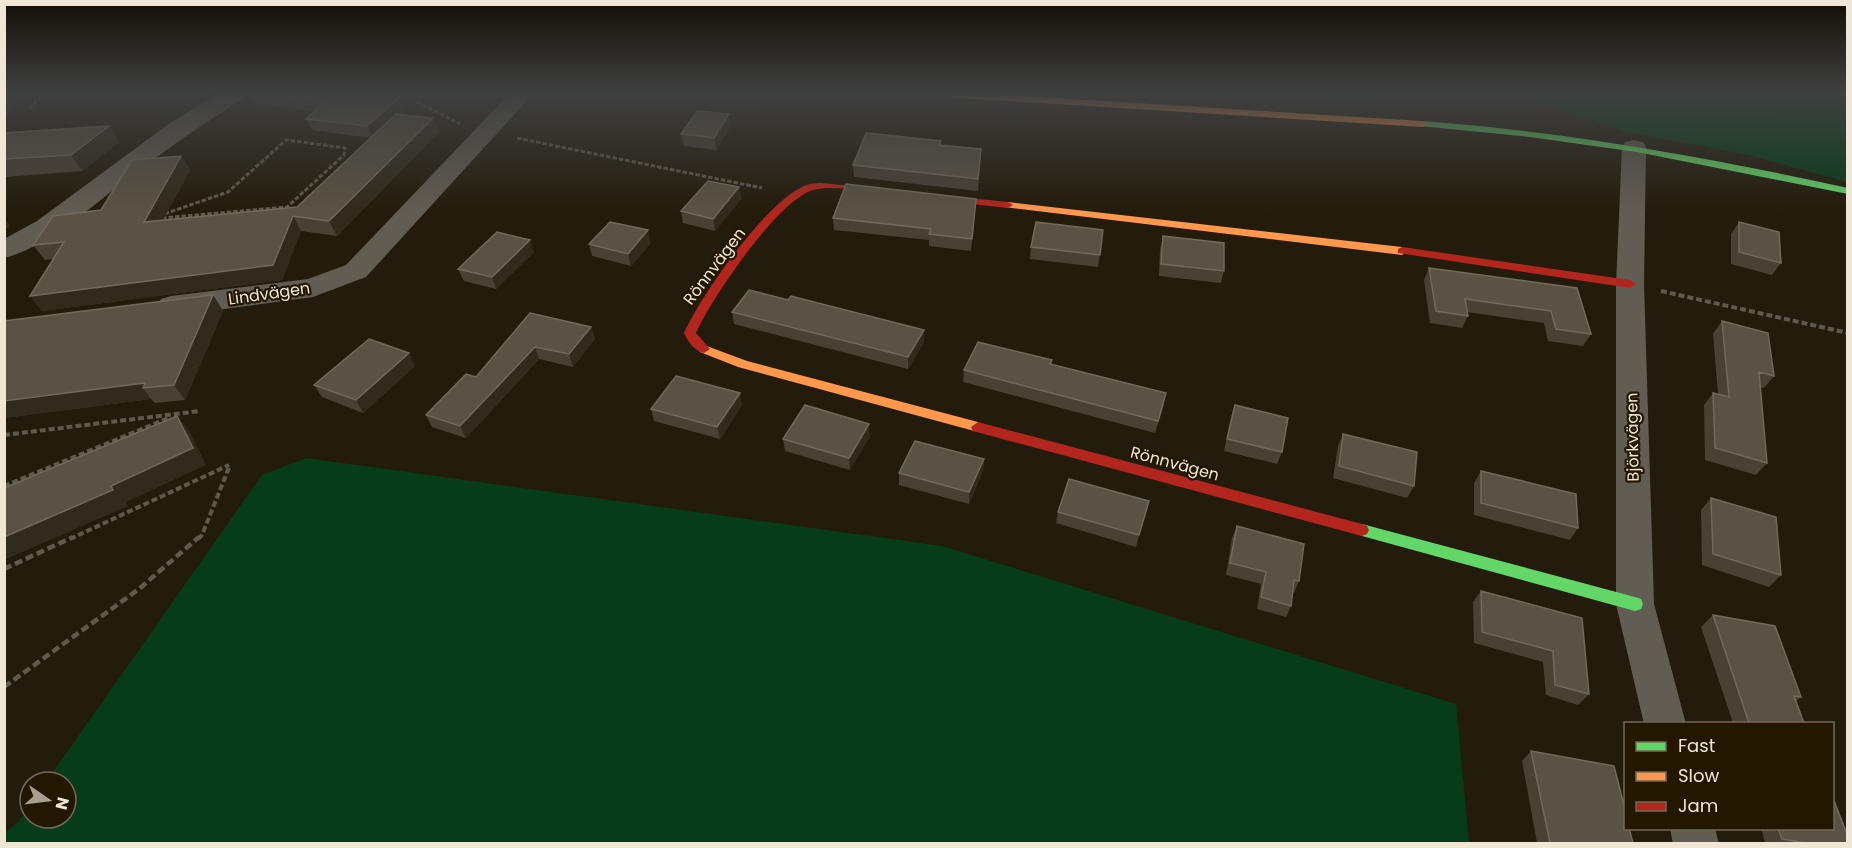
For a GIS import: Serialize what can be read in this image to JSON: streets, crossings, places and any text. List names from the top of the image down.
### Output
{
  "streets": {
    "street": ["Rönnvägen", "Lindvägen", "Björkvägen"]
  },
  "crossings": [
    ["Rönnvägen", "Björkvägen"]
  ],
  "legend": ["Fast", "Slow", "Jam"],
  "north": "right"
}
